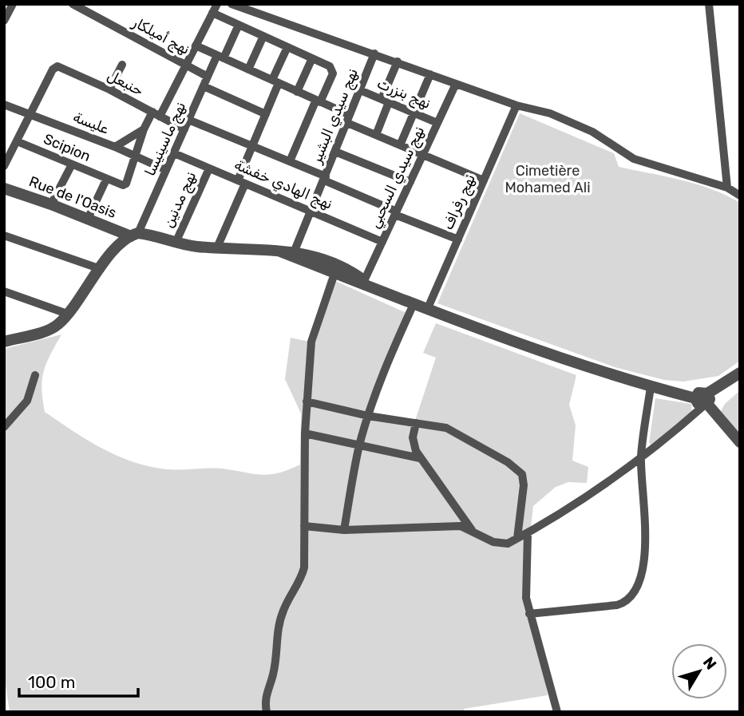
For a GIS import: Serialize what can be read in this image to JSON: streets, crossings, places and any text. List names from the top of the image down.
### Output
{
  "streets": {
    "street": [
      "نهج أميلكار",
      "حنبعل",
      "نهج بنزرت",
      "نهج سيدي البشير",
      "عليسة",
      "نهج ماسينيسا",
      "Scipion",
      "نهج سيدي السحبي",
      "نهج الهادي خفشة",
      "Rue de l'Oasis",
      "نهج مدنين",
      "نهج رفراف"
    ]
  },
  "crossings": [
    ["نهج أميلكار", "نهج ماسينيسا"],
    ["حنبعل", "عليسة"],
    ["حنبعل", "نهج ماسينيسا"],
    ["نهج بنزرت", "نهج سيدي البشير"],
    ["نهج بنزرت", "نهج سيدي السحبي"],
    ["نهج سيدي البشير", "نهج الهادي خفشة"],
    ["عليسة", "نهج ماسينيسا"],
    ["نهج ماسينيسا", "نهج الهادي خفشة"],
    ["نهج ماسينيسا", "Rue de l'Oasis"],
    ["نهج سيدي السحبي", "نهج الهادي خفشة"],
    ["نهج الهادي خفشة", "نهج مدنين"],
    ["Rue de l'Oasis", "نهج مدنين"]
  ],
  "parks": ["Cimetière Mohamed Ali"],
  "scale_bar": "100 m",
  "north": "top right"
}
